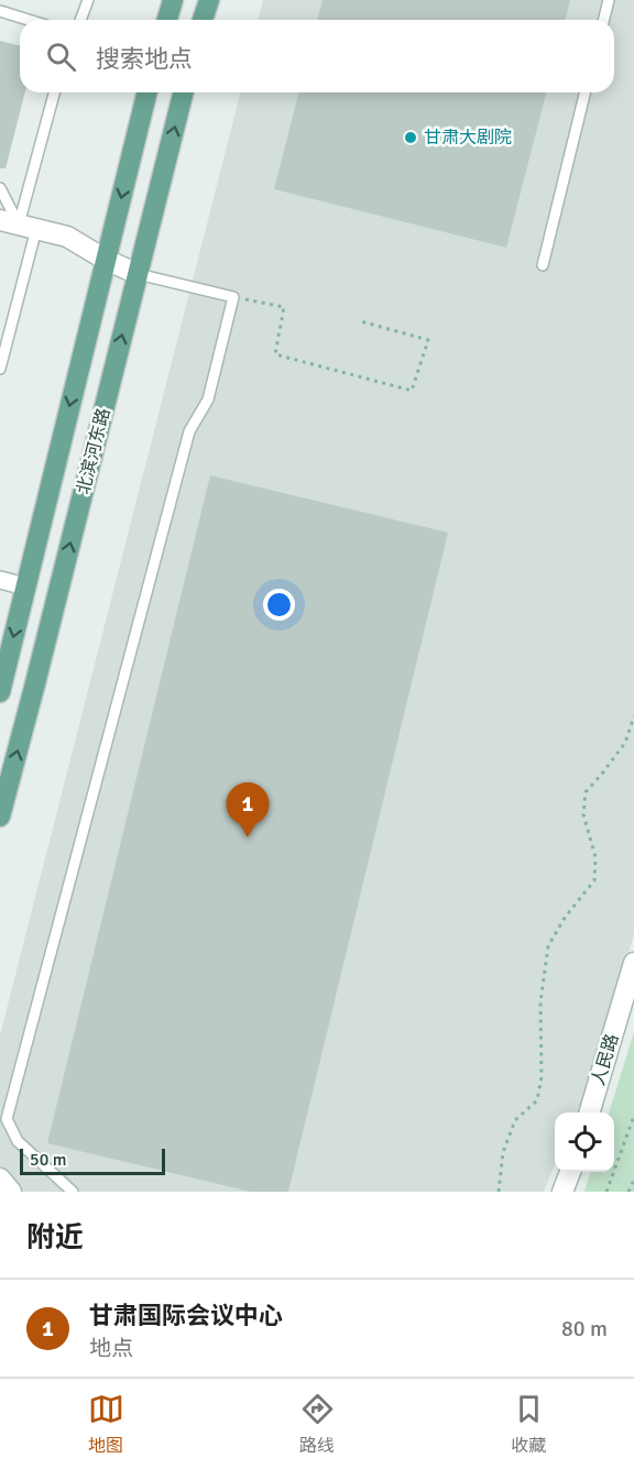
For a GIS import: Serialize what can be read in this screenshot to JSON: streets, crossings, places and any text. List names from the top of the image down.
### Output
{
  "streets": {
    "main road": ["北滨河东路"],
    "street": ["人民路"]
  },
  "places": ["甘肃大剧院"],
  "scale_bar": "50 m",
  "page": {
    "search": "搜索地点",
    "pins": "1",
    "scale": "50 m",
    "heading": "附近",
    "list": [
      {
        "mark": "1",
        "name": "甘肃国际会议中心",
        "note": "地点",
        "value": "80 m"
      }
    ],
    "nav": ["地图", "路线", "收藏"]
  }
}
